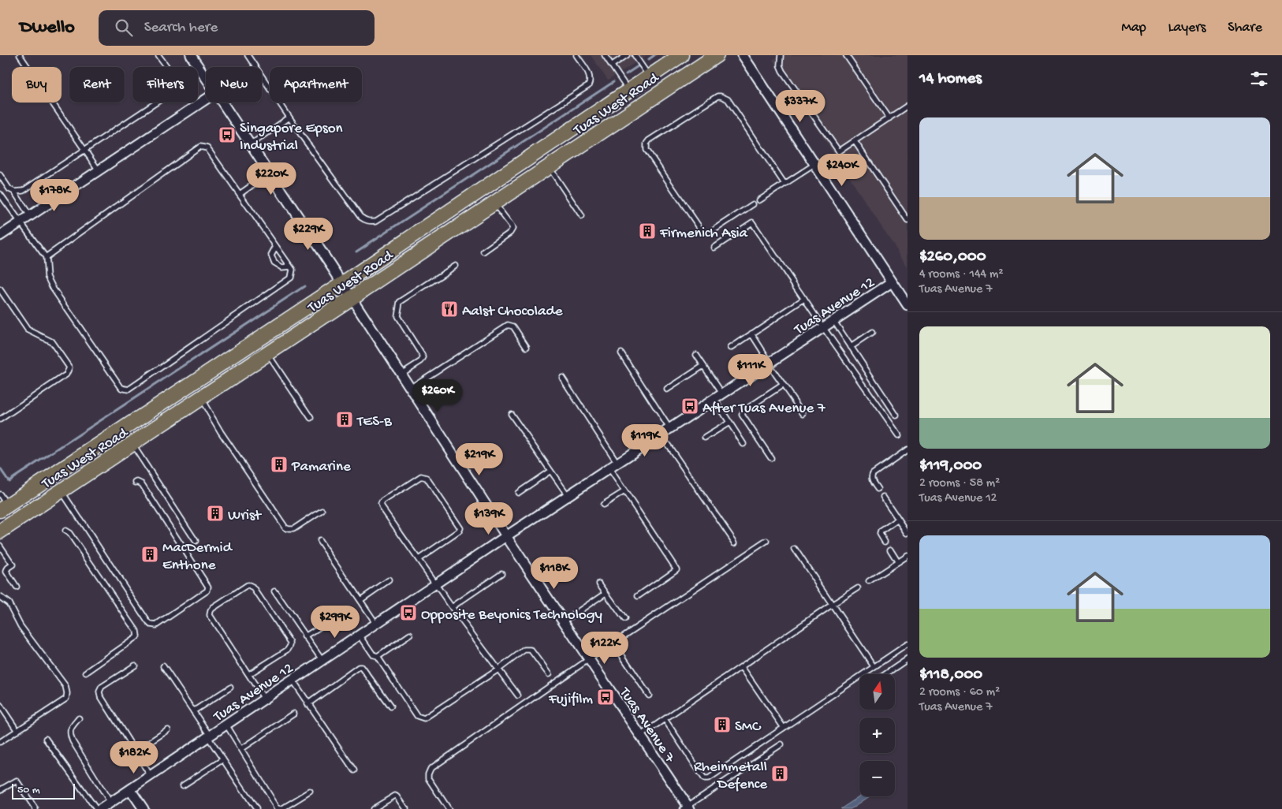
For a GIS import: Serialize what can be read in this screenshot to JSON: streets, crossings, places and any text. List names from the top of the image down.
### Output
{
  "streets": {
    "main road": ["Tuas West Road"],
    "street": ["Tuas Avenue 12", "Tuas Avenue 7"]
  },
  "crossings": [
    ["Tuas West Road", "Tuas Avenue 7"],
    ["Tuas Avenue 12", "Tuas Avenue 7"]
  ],
  "places": {
    "bus stop": [
      "Singapore Epson Industrial",
      "After Tuas Avenue 7",
      "Opposite Beyonics Technology",
      "Fujifilm"
    ],
    "building": [
      "Firmenich Asia",
      "TES-B",
      "Pamarine",
      "Wrist",
      "MacDermid Enthone",
      "SMC",
      "Rheinmetall Defence"
    ],
    "restaurant": ["Aalst Chocolade"]
  },
  "scale_bar": "50 m",
  "north": "top",
  "page": {
    "header": "Dwello",
    "search": "Search here",
    "nav": ["Map", "Layers", "Share"],
    "heading": "14 homes",
    "chip": [
      "Buy",
      "Rent",
      "Filters",
      "New",
      "Apartment"
    ],
    "price": [
      "$337K",
      "$240K",
      "$220K",
      "$178K",
      "$229K",
      "$111K",
      "$260K",
      "$119K",
      "$219K",
      "$139K",
      "$118K",
      "$299K",
      "$122K",
      "$182K"
    ],
    "list": [
      {
        "name": "$260,000",
        "note": "4 rooms · 144 m² · Tuas Avenue 7"
      },
      {
        "name": "$119,000",
        "note": "2 rooms · 58 m² · Tuas Avenue 12"
      },
      {
        "name": "$118,000",
        "note": "2 rooms · 60 m² · Tuas Avenue 7"
      }
    ],
    "map_buttons": ["+", "−"],
    "scale": "50 m"
  }
}
